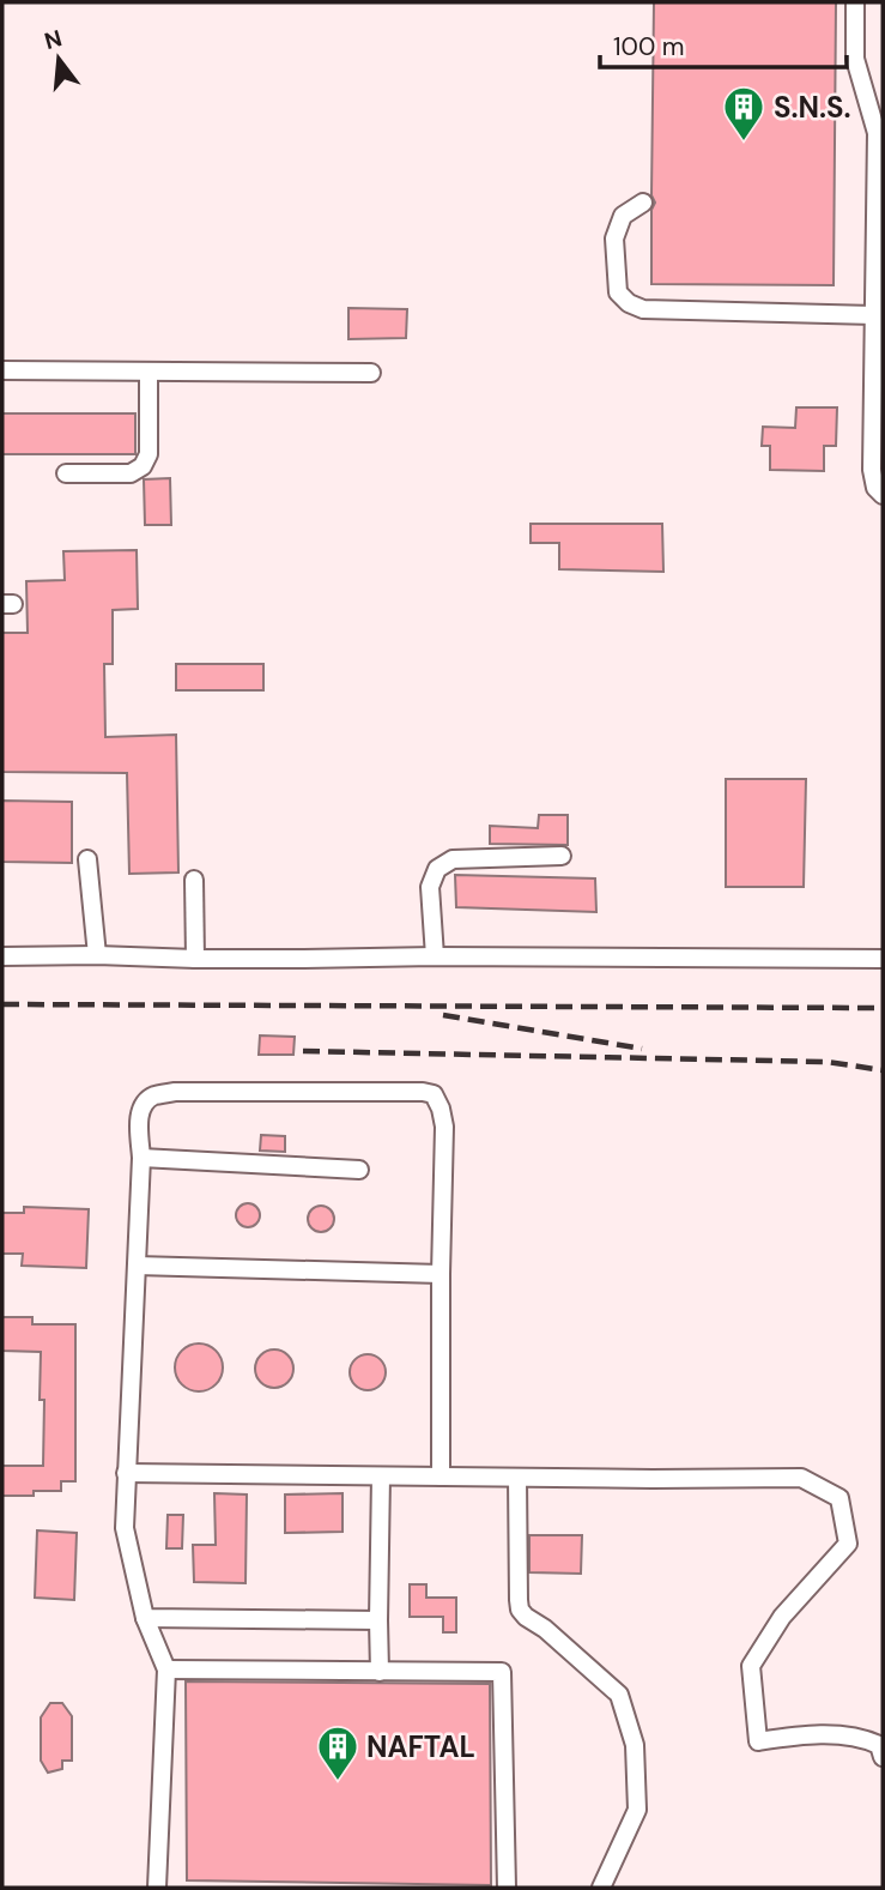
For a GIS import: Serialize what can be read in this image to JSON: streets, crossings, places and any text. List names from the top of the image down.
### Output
{
  "places": {
    "building": ["S.N.S.", "NAFTAL"]
  },
  "scale_bar": "100 m",
  "north": "top"
}
